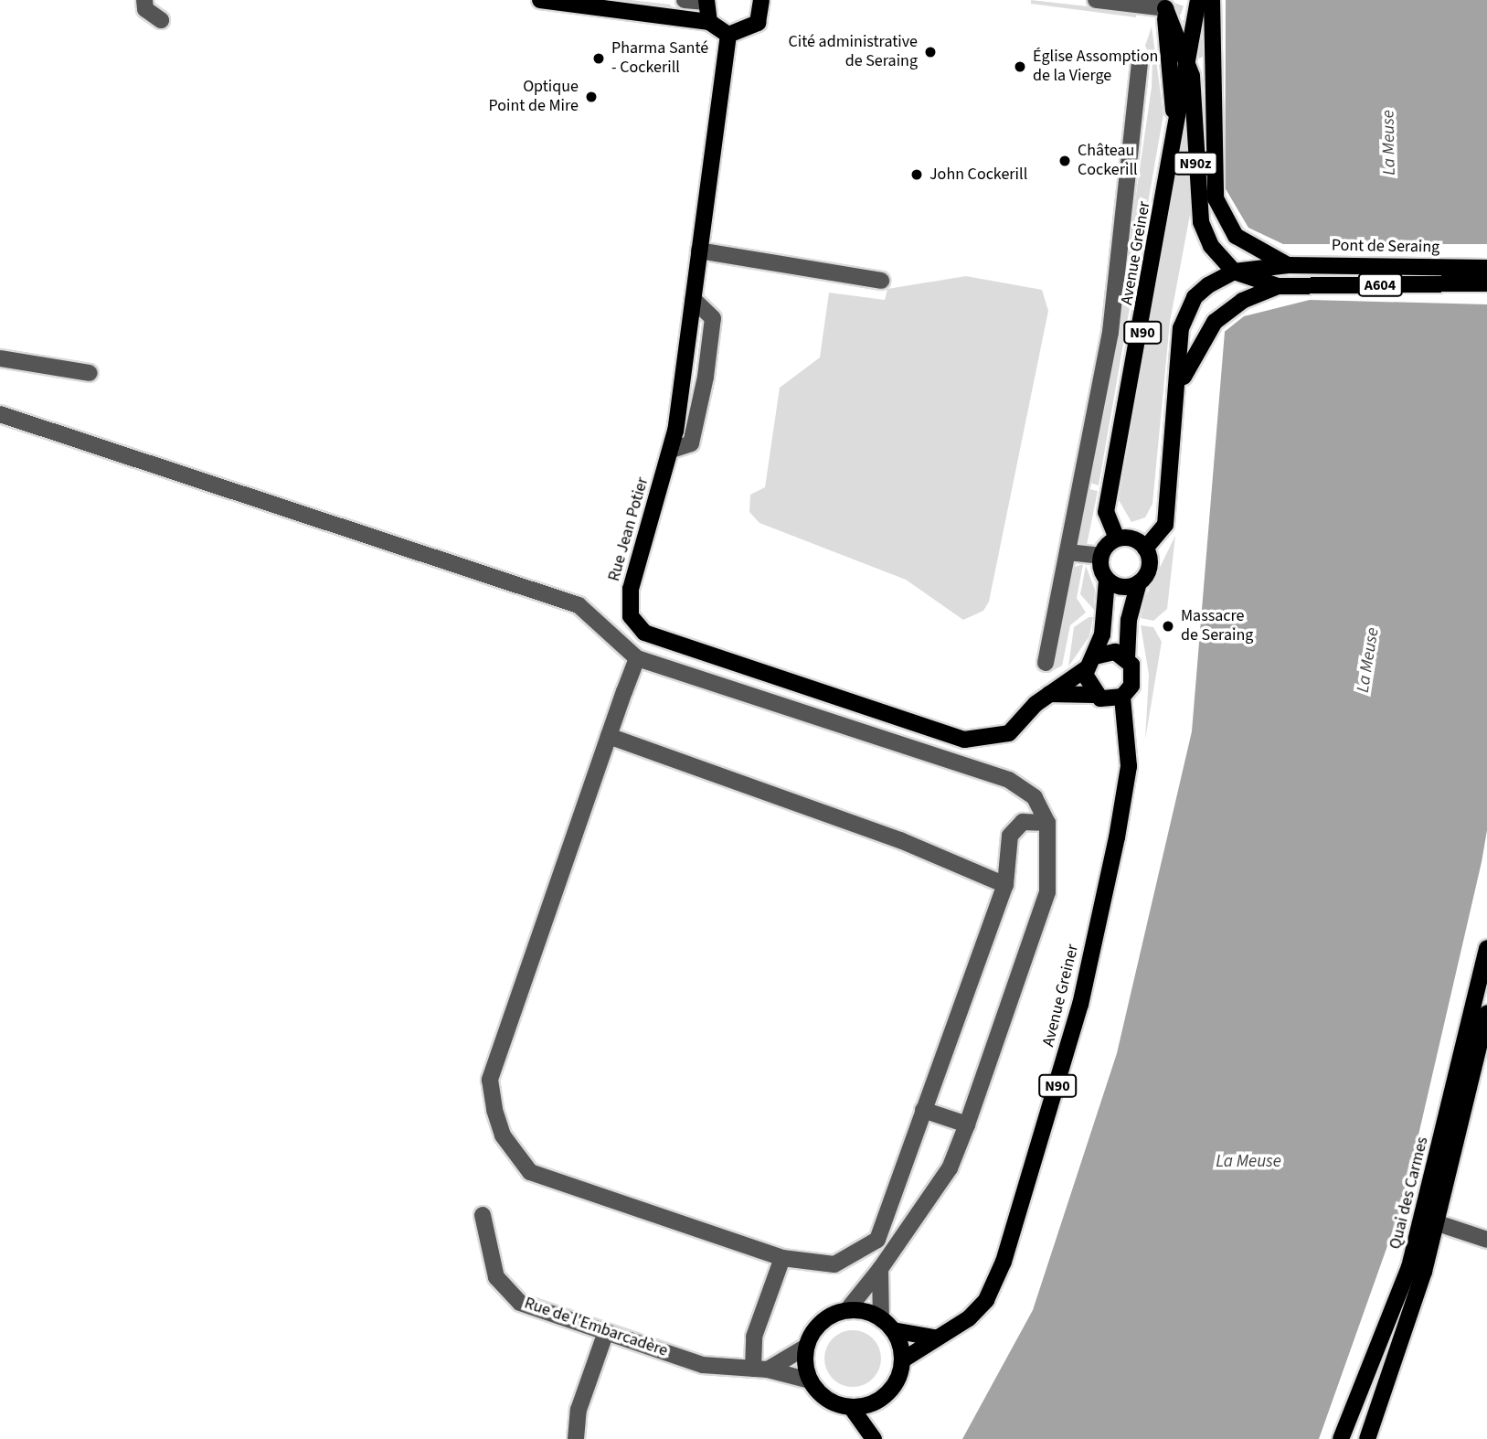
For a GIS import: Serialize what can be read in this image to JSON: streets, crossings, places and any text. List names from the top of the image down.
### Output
{
  "streets": {
    "main road": [
      "N90z",
      "Pont de Seraing",
      "Avenue Greiner",
      "A604",
      "N90",
      "Rue Jean Potier",
      "Quai des Carmes"
    ],
    "street": ["Rue de l'Embarcadère"]
  },
  "crossings": [
    ["N90z", "Pont de Seraing"],
    ["N90z", "Avenue Greiner"],
    ["Avenue Greiner", "Rue Jean Potier"],
    ["Avenue Greiner", "Rue de l'Embarcadère"]
  ],
  "water": ["La Meuse"],
  "places": [
    "Cité administrative de Seraing",
    "Pharma Santé - Cockerill",
    "Église Assomption de la Vierge",
    "Optique Point de Mire",
    "Château Cockerill",
    "John Cockerill",
    "Massacre de Seraing"
  ]
}
